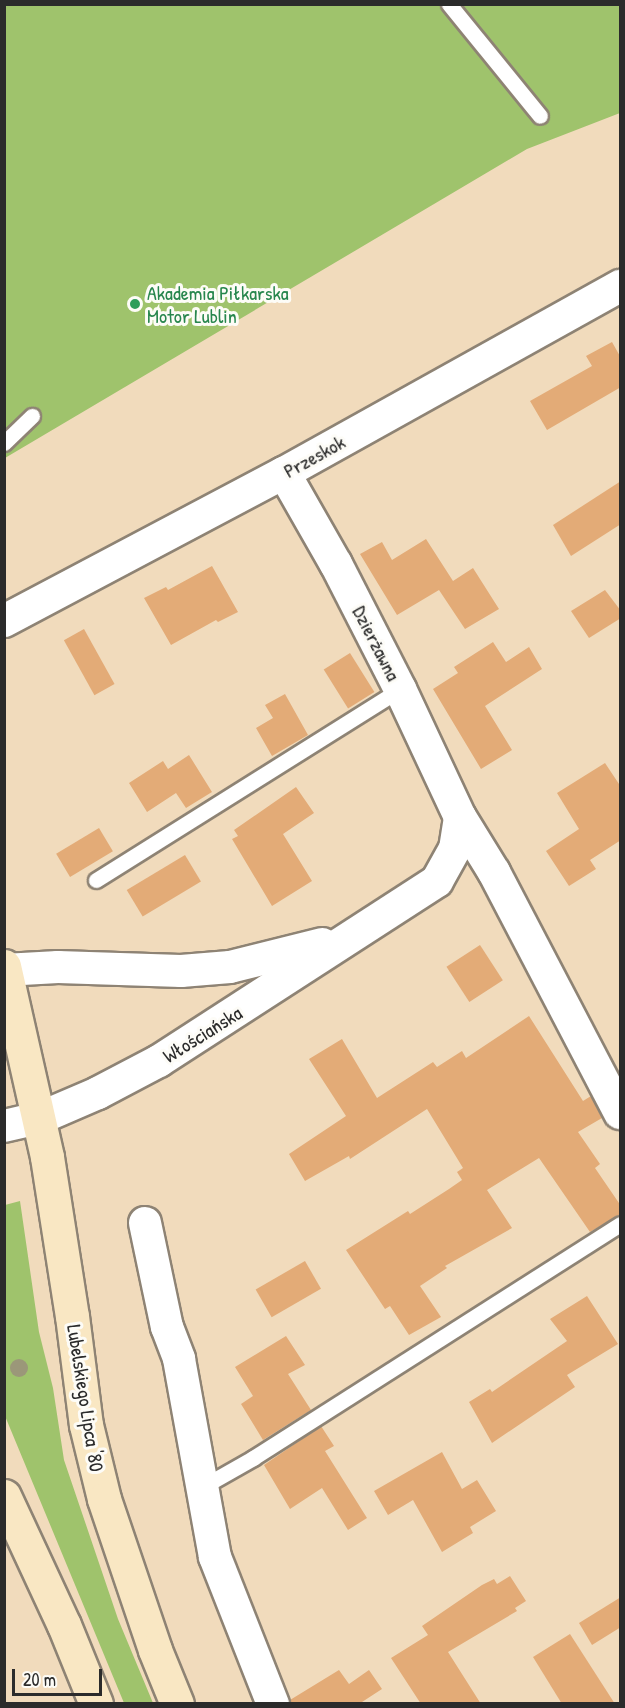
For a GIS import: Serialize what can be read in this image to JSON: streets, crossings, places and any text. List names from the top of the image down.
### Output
{
  "streets": {
    "main road": ["Lubelskiego Lipca '80"],
    "street": ["Przeskok", "Dzierżawna", "Włościańska"]
  },
  "crossings": [
    ["Przeskok", "Dzierżawna"],
    ["Dzierżawna", "Włościańska"],
    ["Włościańska", "Lubelskiego Lipca '80"]
  ],
  "places": ["Akademia Piłkarska Motor Lublin"],
  "scale_bar": "20 m"
}
